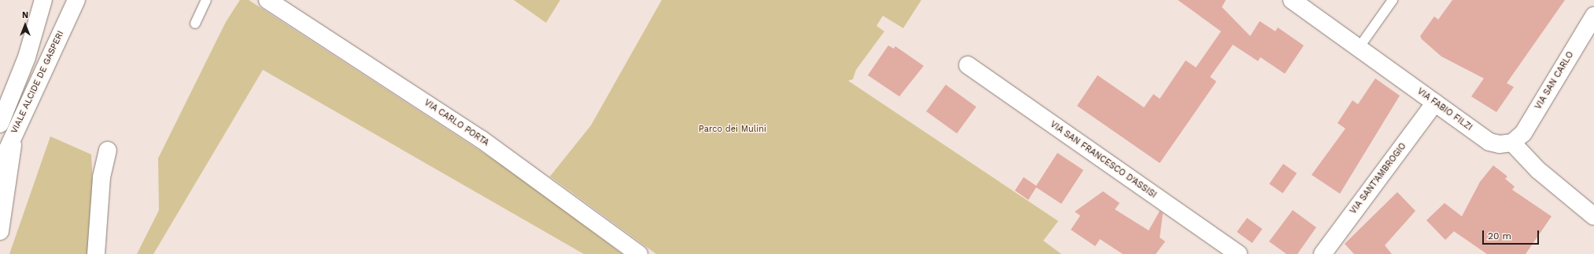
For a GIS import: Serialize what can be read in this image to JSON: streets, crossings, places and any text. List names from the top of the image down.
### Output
{
  "streets": {
    "street": [
      "VIA SAN CARLO",
      "VIALE ALCIDE DE GASPERI",
      "VIA FABIO FILZI",
      "VIA CARLO PORTA",
      "VIA SAN FRANCESCO D'ASSISI",
      "VIA SANT'AMBROGIO"
    ]
  },
  "crossings": [
    ["VIA SAN CARLO", "VIA FABIO FILZI"],
    ["VIA FABIO FILZI", "VIA SANT'AMBROGIO"]
  ],
  "parks": ["Parco dei Mulini"],
  "scale_bar": "20 m",
  "north": "top"
}
